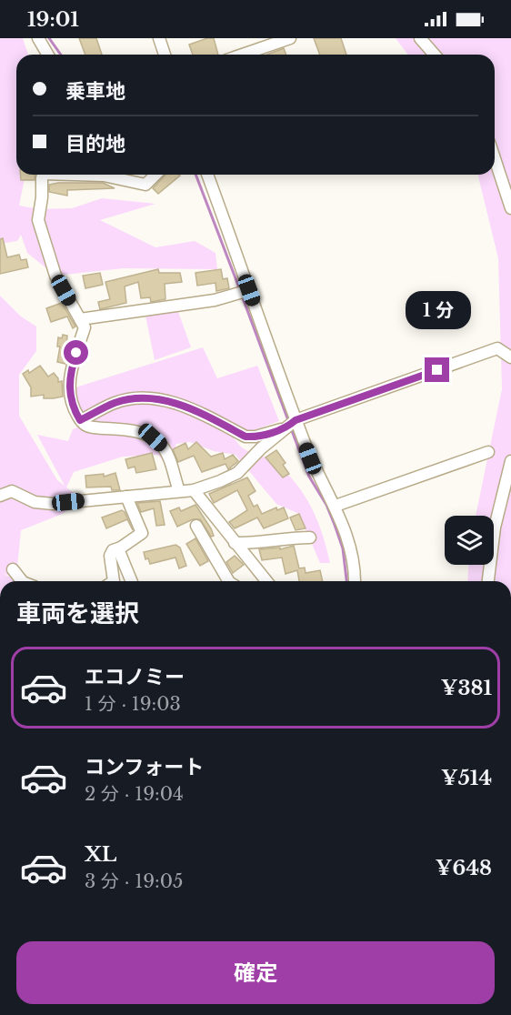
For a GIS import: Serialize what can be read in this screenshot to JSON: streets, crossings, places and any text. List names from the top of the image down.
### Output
{
  "page": {
    "status": "19:01",
    "banner": ["乗車地", "目的地"],
    "bubble": "1 分",
    "heading": "車両を選択",
    "list": [
      {
        "name": "エコノミー",
        "note": "1 分 · 19:03",
        "value": "¥381"
      },
      {
        "name": "コンフォート",
        "note": "2 分 · 19:04",
        "value": "¥514"
      },
      {
        "name": "XL",
        "note": "3 分 · 19:05",
        "value": "¥648"
      }
    ],
    "buttons": "確定"
  }
}
